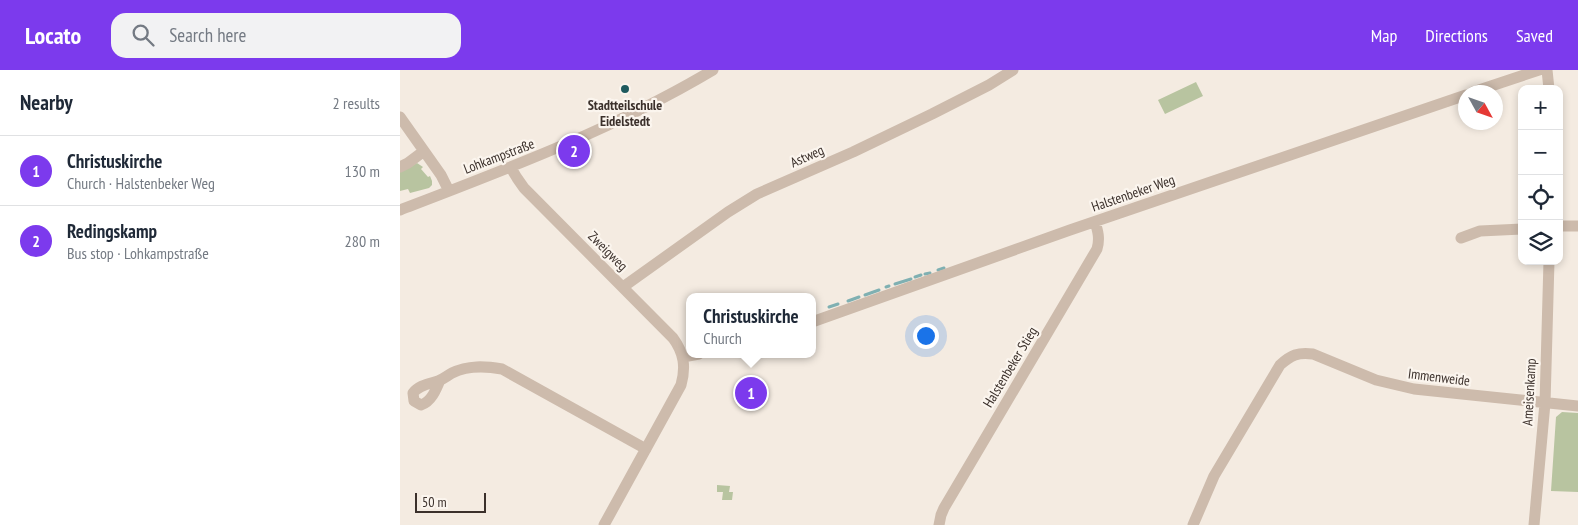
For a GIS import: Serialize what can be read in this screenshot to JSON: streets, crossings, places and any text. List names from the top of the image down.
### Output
{
  "streets": {
    "street": [
      "Lohkampstraße",
      "Astweg",
      "Halstenbeker Weg",
      "Zweigweg",
      "Halstenbeker Stieg",
      "Immenweide",
      "Ameisenkamp"
    ]
  },
  "crossings": [
    ["Lohkampstraße", "Zweigweg"],
    ["Astweg", "Zweigweg"],
    ["Halstenbeker Weg", "Halstenbeker Stieg"],
    ["Immenweide", "Ameisenkamp"]
  ],
  "places": ["Stadtteilschule Eidelstedt"],
  "scale_bar": "50 m",
  "north": "bottom right",
  "page": {
    "header": "Locato",
    "search": "Search here",
    "nav": ["Map", "Directions", "Saved"],
    "heading": ["Nearby", "2 results"],
    "map_buttons": ["+", "−"],
    "pins": ["2", "1"],
    "list": [
      {
        "mark": "1",
        "name": "Christuskirche",
        "note": "Church · Halstenbeker Weg",
        "value": "130 m"
      },
      {
        "mark": "2",
        "name": "Redingskamp",
        "note": "Bus stop · Lohkampstraße",
        "value": "280 m"
      }
    ],
    "popup": ["Christuskirche", "Church"],
    "scale": "50 m"
  }
}
